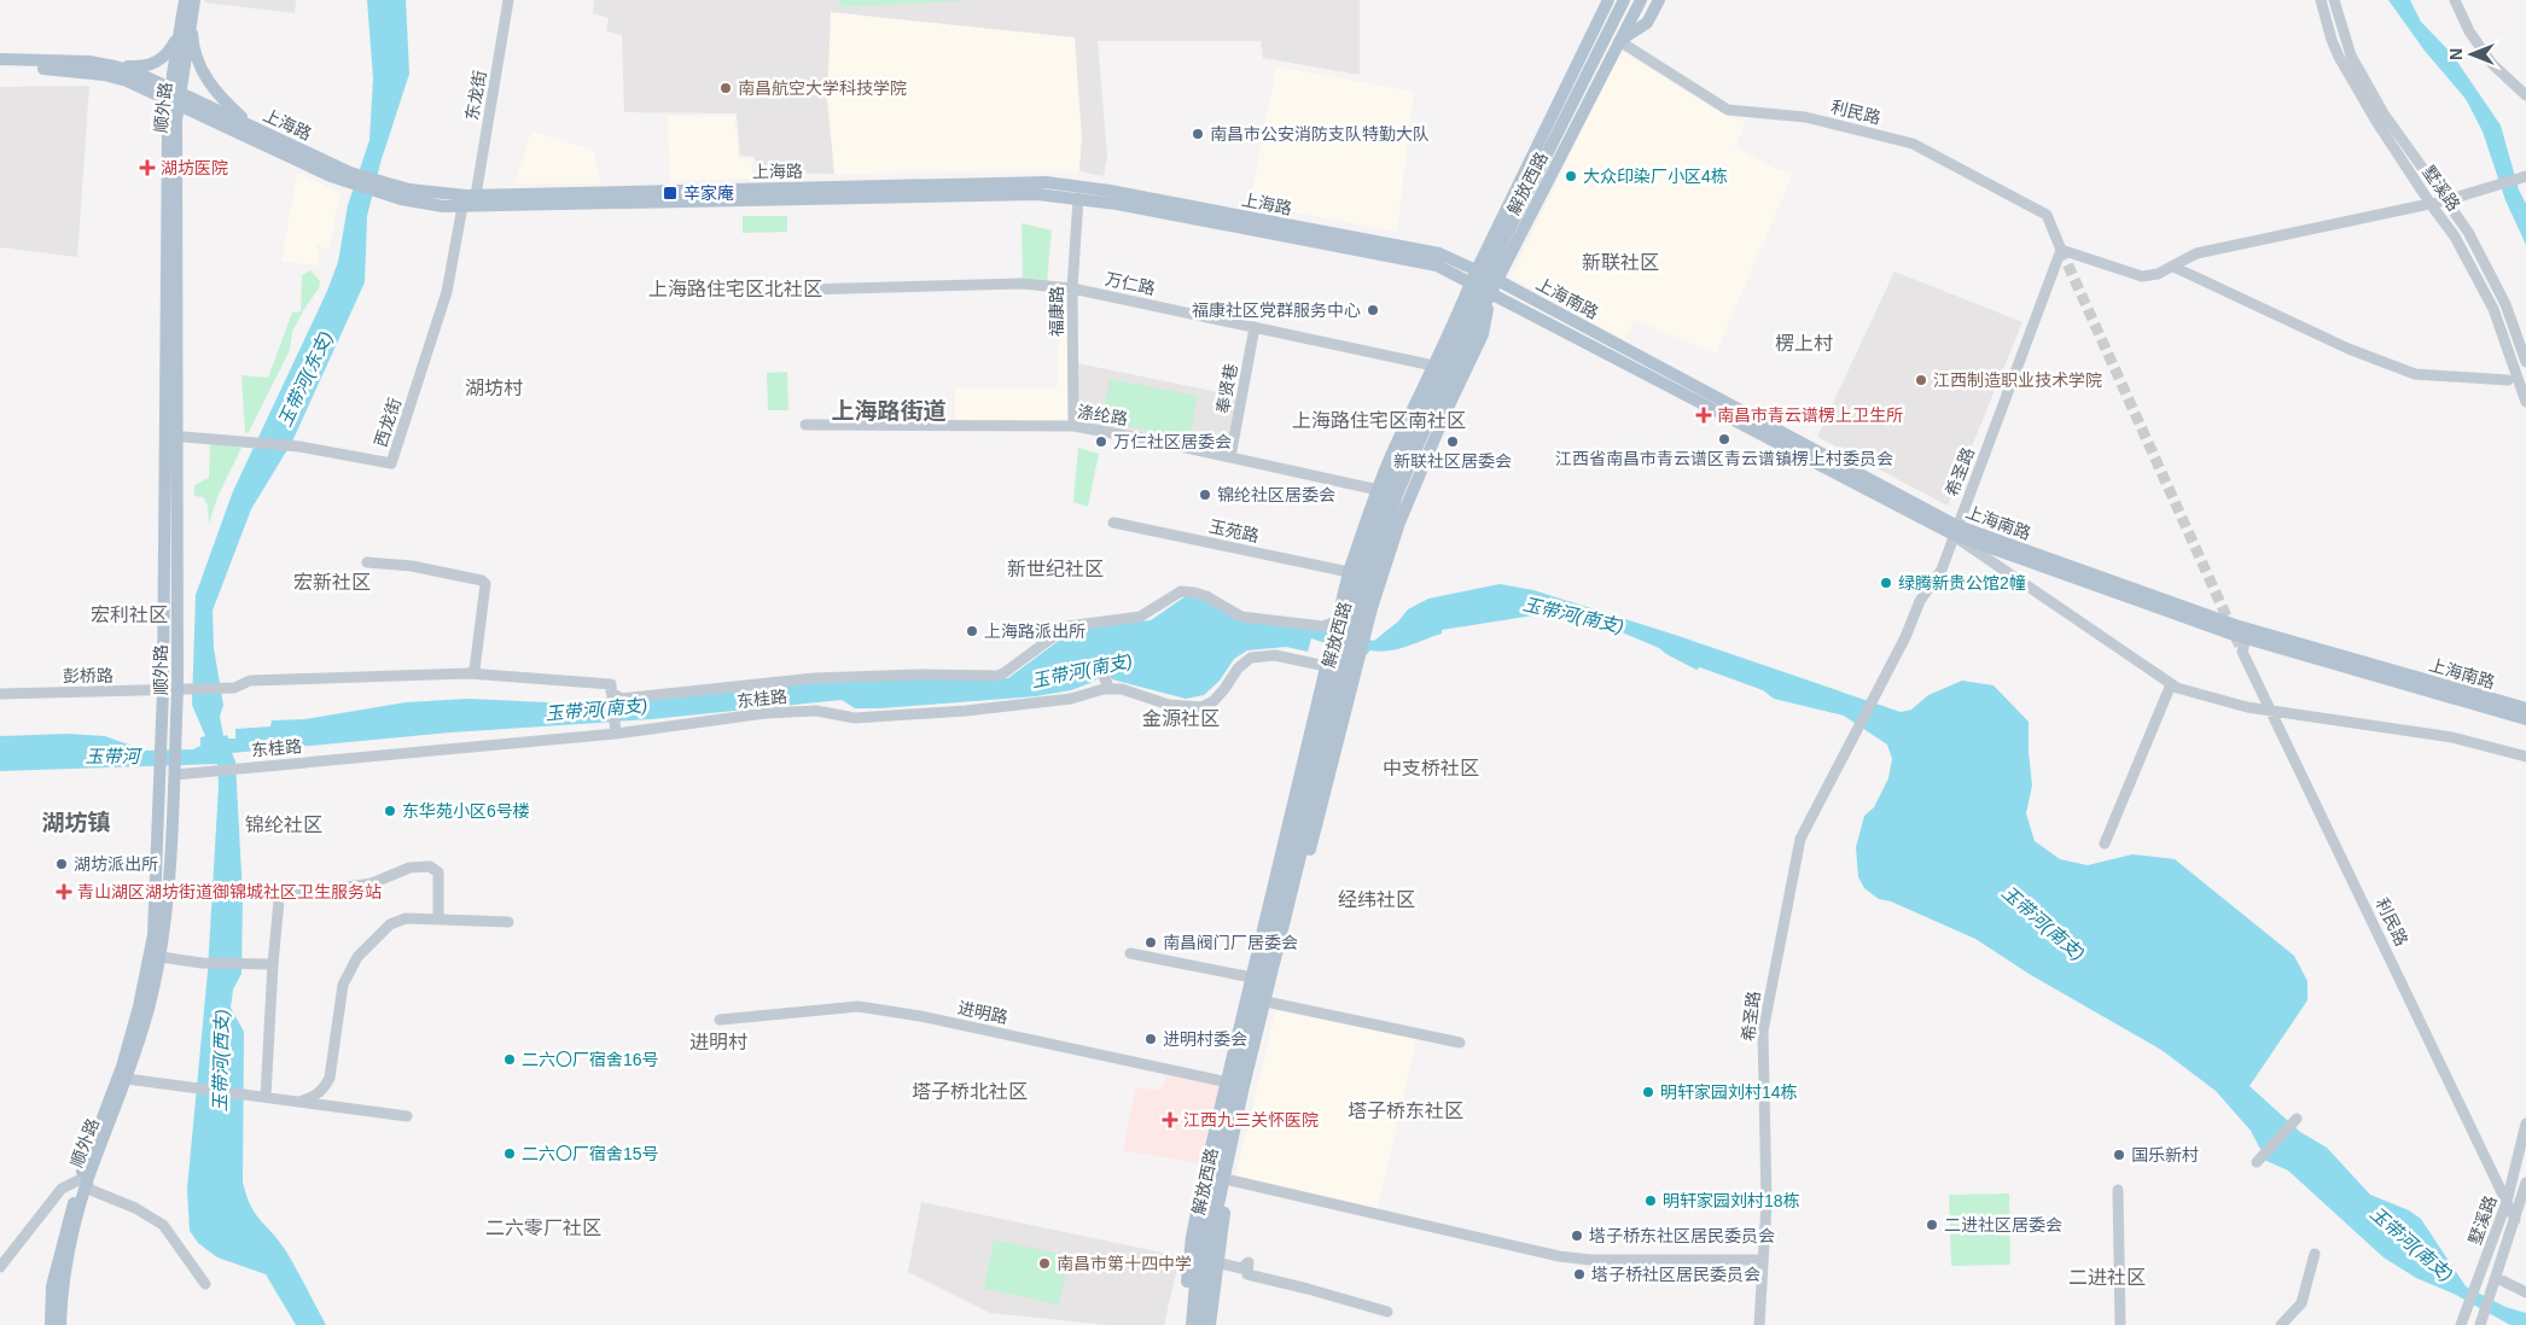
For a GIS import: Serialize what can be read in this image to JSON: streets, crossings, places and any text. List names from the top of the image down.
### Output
{
  "streets": {
    "main road": [
      "顺外路",
      "上海路",
      "解放西路",
      "上海南路"
    ],
    "street": [
      "东龙街",
      "利民路",
      "墅溪路",
      "万仁路",
      "福康路",
      "奉贤巷",
      "涤纶路",
      "西龙街",
      "希圣路",
      "玉苑路",
      "彭桥路",
      "东桂路",
      "进明路"
    ]
  },
  "crossings": [
    ["东龙街", "上海路"],
    ["顺外路", "上海路"],
    ["顺外路", "西龙街"],
    ["顺外路", "彭桥路"],
    ["顺外路", "东桂路"],
    ["利民路", "解放西路"],
    ["利民路", "墅溪路"],
    ["利民路", "上海南路"],
    ["利民路", "希圣路"],
    ["上海路", "解放西路"],
    ["上海路", "上海南路"],
    ["上海路", "福康路"],
    ["上海路", "西龙街"],
    ["解放西路", "上海南路"],
    ["解放西路", "涤纶路"],
    ["解放西路", "东桂路"],
    ["解放西路", "进明路"],
    ["万仁路", "福康路"],
    ["万仁路", "奉贤巷"],
    ["上海南路", "希圣路"],
    ["福康路", "涤纶路"],
    ["奉贤巷", "涤纶路"]
  ],
  "districts": [
    "新联社区",
    "上海路住宅区北社区",
    "楞上村",
    "湖坊村",
    "上海路街道",
    "上海路住宅区南社区",
    "新世纪社区",
    "宏新社区",
    "宏利社区",
    "金源社区",
    "中支桥社区",
    "湖坊镇",
    "锦纶社区",
    "经纬社区",
    "进明村",
    "塔子桥北社区",
    "塔子桥东社区",
    "二六零厂社区",
    "二进社区"
  ],
  "water": [
    "玉带河(东支)",
    "玉带河(南支)",
    "玉带河",
    "玉带河(西支)"
  ],
  "places": {
    "other": [
      "南昌航空大学科技学院",
      "南昌市公安消防支队特勤大队",
      "大众印染厂小区4栋",
      "福康社区党群服务中心",
      "江西制造职业技术学院",
      "江西省南昌市青云谱区青云谱镇楞上村委员会",
      "万仁社区居委会",
      "新联社区居委会",
      "锦纶社区居委会",
      "绿腾新贵公馆2幢",
      "上海路派出所",
      "东华苑小区6号楼",
      "湖坊派出所",
      "南昌阀门厂居委会",
      "进明村委会",
      "二六〇厂宿舍16号",
      "明轩家园刘村14栋",
      "二六〇厂宿舍15号",
      "国乐新村",
      "明轩家园刘村18栋",
      "二进社区居委会",
      "塔子桥东社区居民委员会",
      "南昌市第十四中学",
      "塔子桥社区居民委员会"
    ],
    "health": [
      "湖坊医院",
      "南昌市青云谱楞上卫生所",
      "青山湖区湖坊街道御锦城社区卫生服务站",
      "江西九三关怀医院"
    ],
    "transit": ["辛家庵"]
  },
  "north": "left"
}
